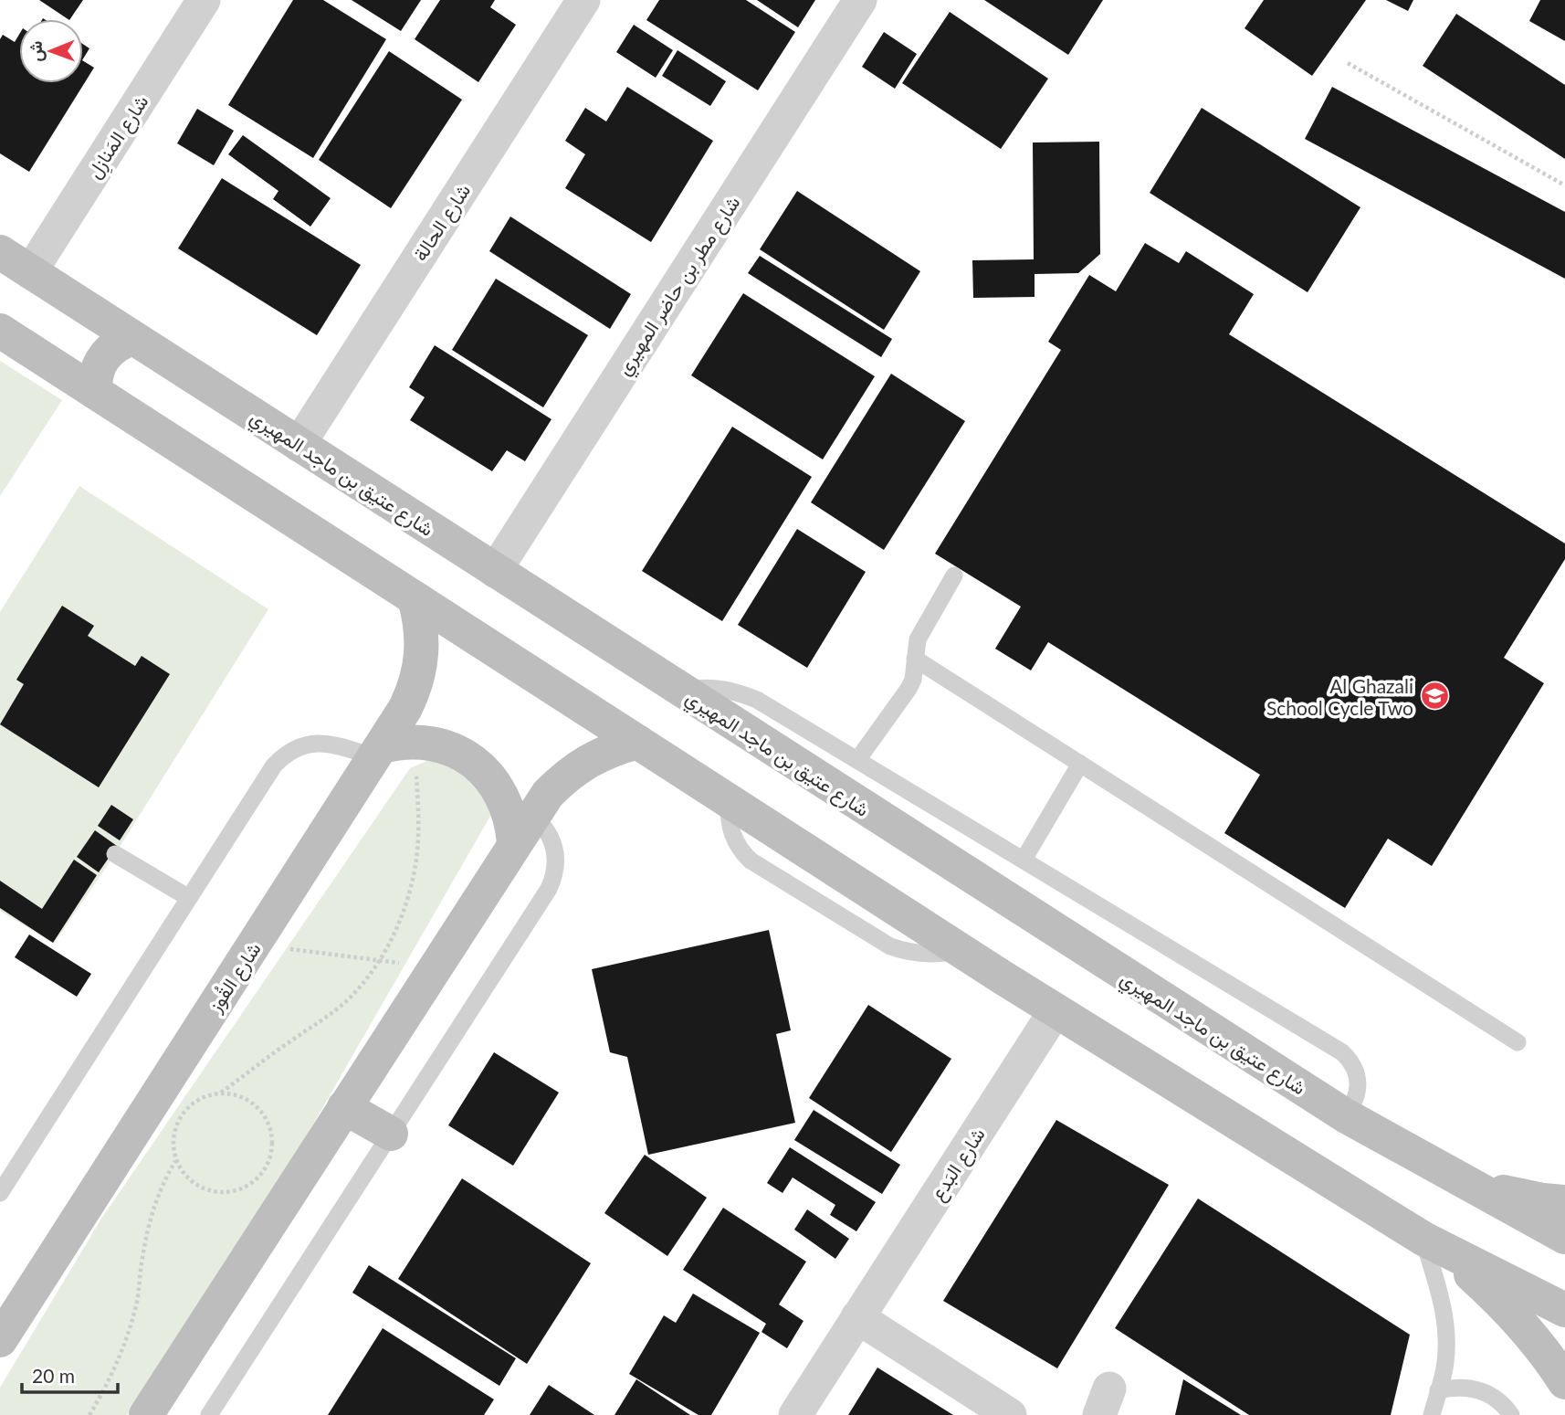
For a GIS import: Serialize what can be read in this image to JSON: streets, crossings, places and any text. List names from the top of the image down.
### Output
{
  "streets": {
    "street": [
      "شارع المَنازِل",
      "شارع الحالة",
      "شارع مطر بن حاضر المهيري",
      "شارع عتيق بن ماجد المهيري",
      "شارع القُوز",
      "شارع البَدع"
    ]
  },
  "crossings": [
    ["شارع المَنازِل", "شارع عتيق بن ماجد المهيري"],
    ["شارع الحالة", "شارع عتيق بن ماجد المهيري"],
    ["شارع مطر بن حاضر المهيري", "شارع عتيق بن ماجد المهيري"]
  ],
  "places": {
    "school or university": ["Al Ghazali School Cycle Two"]
  },
  "scale_bar": "20 m",
  "north": "left"
}
